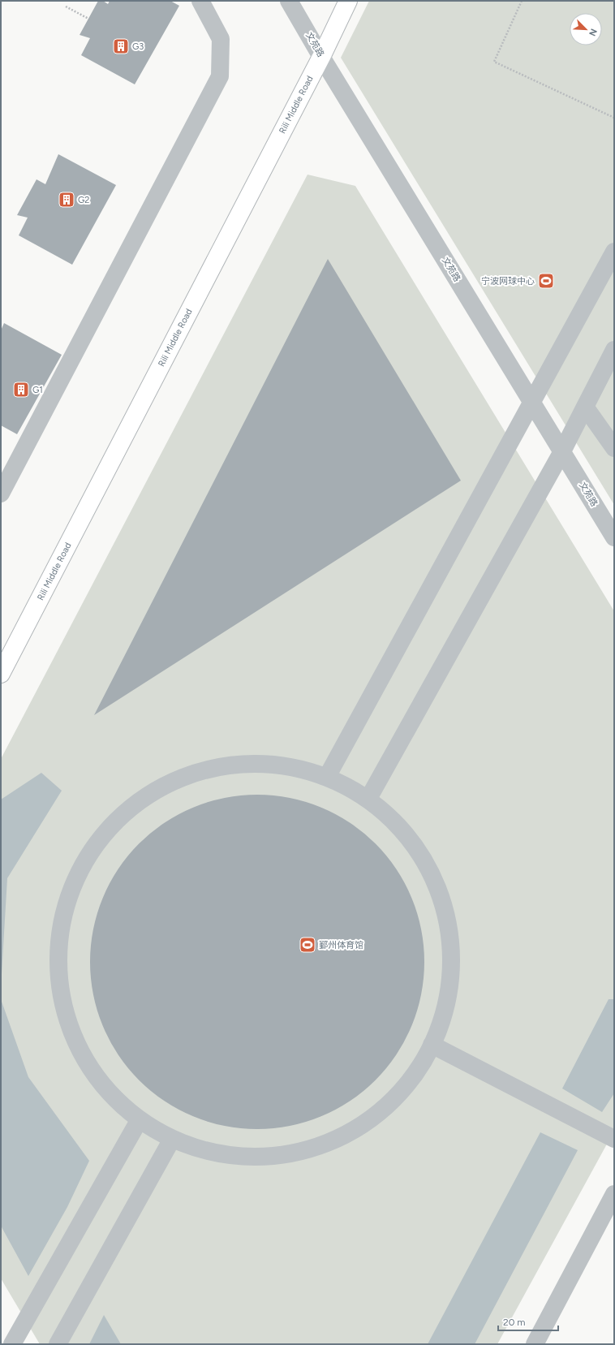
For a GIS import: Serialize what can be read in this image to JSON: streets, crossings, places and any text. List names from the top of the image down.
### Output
{
  "streets": {
    "main road": ["Rili Middle Road"],
    "street": ["文苑路"]
  },
  "crossings": [
    ["文苑路", "Rili Middle Road"]
  ],
  "places": {
    "building": ["G3", "G2", "G1"],
    "sports": ["宁波网球中心", "鄞州体育馆"]
  },
  "scale_bar": "20 m",
  "north": "bottom right"
}
